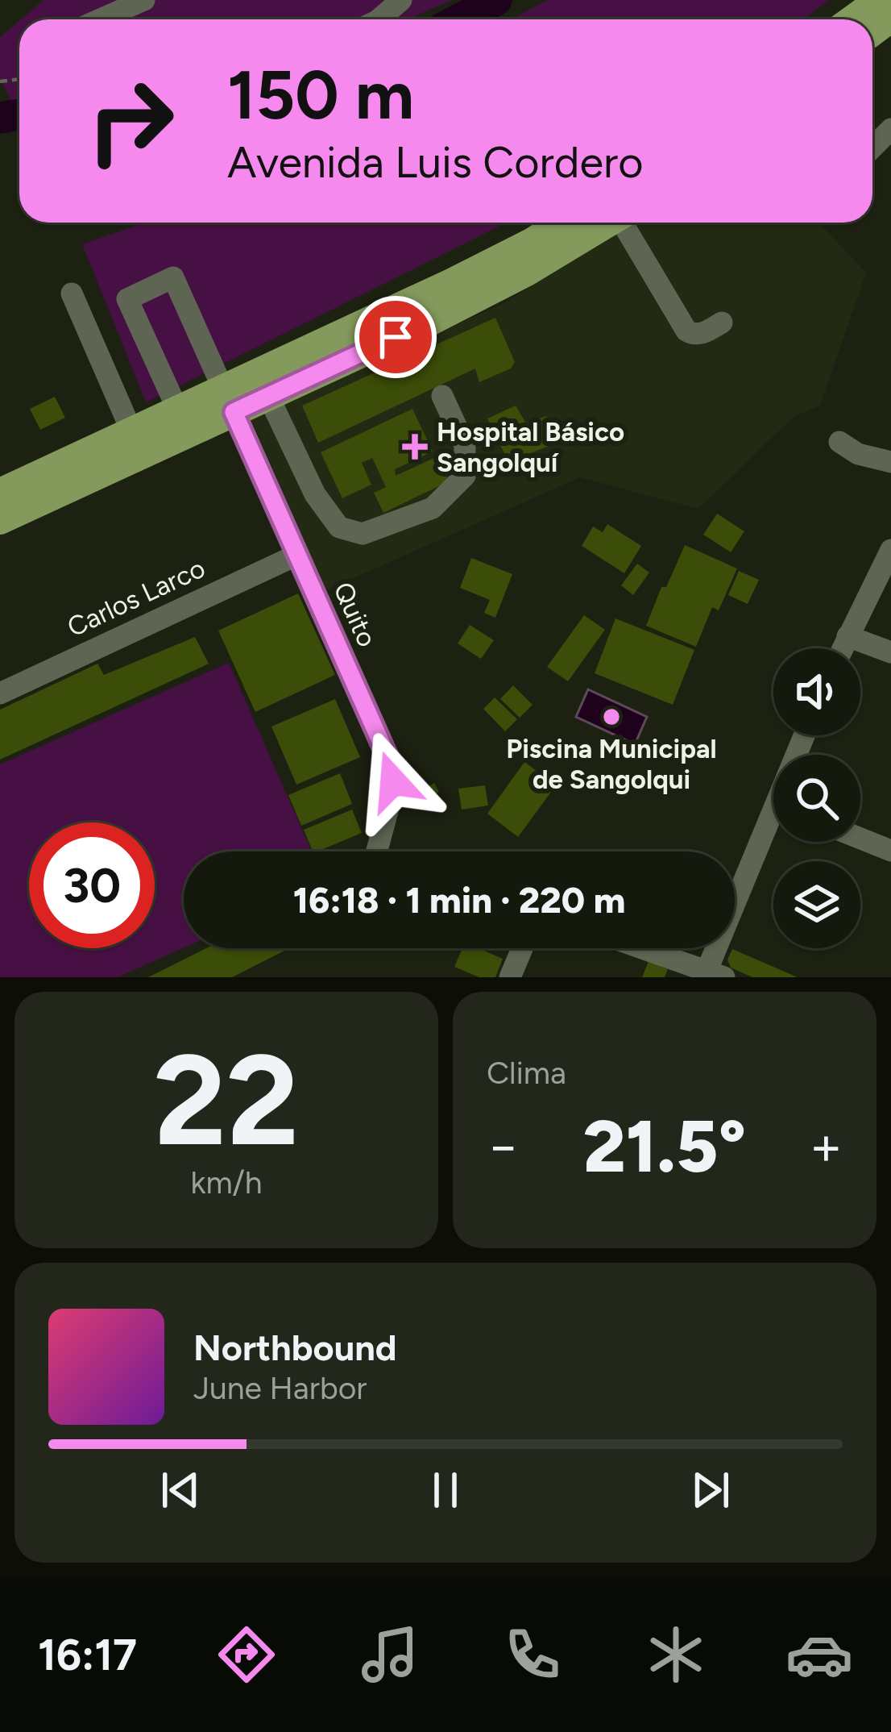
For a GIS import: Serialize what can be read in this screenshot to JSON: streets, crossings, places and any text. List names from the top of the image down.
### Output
{
  "streets": {
    "street": ["Carlos Larco", "Quito"]
  },
  "crossings": [
    ["Carlos Larco", "Quito"]
  ],
  "places": {
    "health": ["Hospital Básico Sangolquí"],
    "other": ["Piscina Municipal de Sangolqui"]
  },
  "page": {
    "turn": ["150 m", "Avenida Luis Cordero"],
    "limit": "30",
    "trip": "16:18 · 1 min · 220 m",
    "tile": [
      ["22", "km/h"],
      "Clima"
    ],
    "heat": ["−", "21.5°", "+"],
    "song": ["Northbound", "June Harbor"],
    "tabs": "16:17"
  }
}
